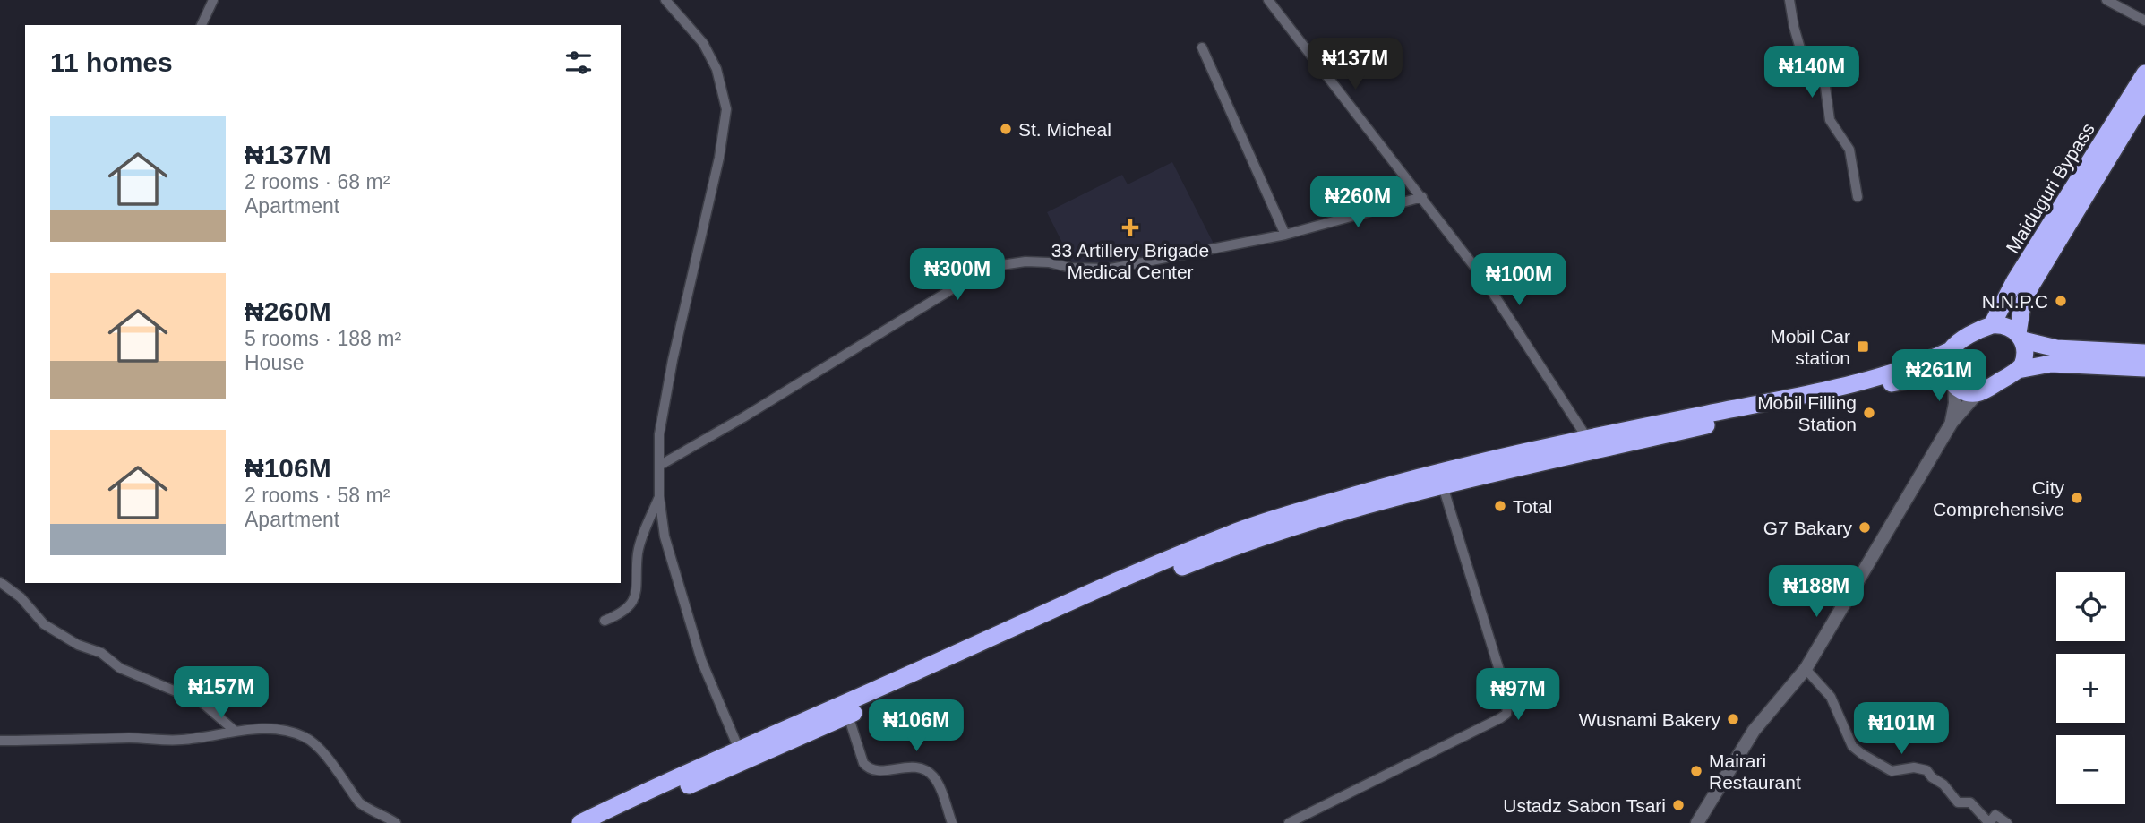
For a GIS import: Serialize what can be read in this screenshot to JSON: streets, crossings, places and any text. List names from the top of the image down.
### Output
{
  "streets": {
    "highway": ["Maiduguri Bypass"]
  },
  "places": {
    "other": [
      "St. Micheal",
      "N.N.P.C",
      "Mobil Filling Station",
      "City Comprehensive",
      "Total",
      "G7 Bakary",
      "Wusnami Bakery",
      "Mairari Restaurant",
      "Ustadz Sabon Tsari"
    ],
    "health": ["33 Artillery Brigade Medical Center"],
    "transit": ["Mobil Car station"]
  },
  "page": {
    "heading": "11 homes",
    "price": [
      "₦137M",
      "₦140M",
      "₦260M",
      "₦300M",
      "₦100M",
      "₦261M",
      "₦188M",
      "₦157M",
      "₦97M",
      "₦106M",
      "₦101M"
    ],
    "list": [
      {
        "name": "₦137M",
        "note": "2 rooms · 68 m² · Apartment"
      },
      {
        "name": "₦260M",
        "note": "5 rooms · 188 m² · House"
      },
      {
        "name": "₦106M",
        "note": "2 rooms · 58 m² · Apartment"
      }
    ],
    "map_buttons": ["+", "−"]
  }
}
